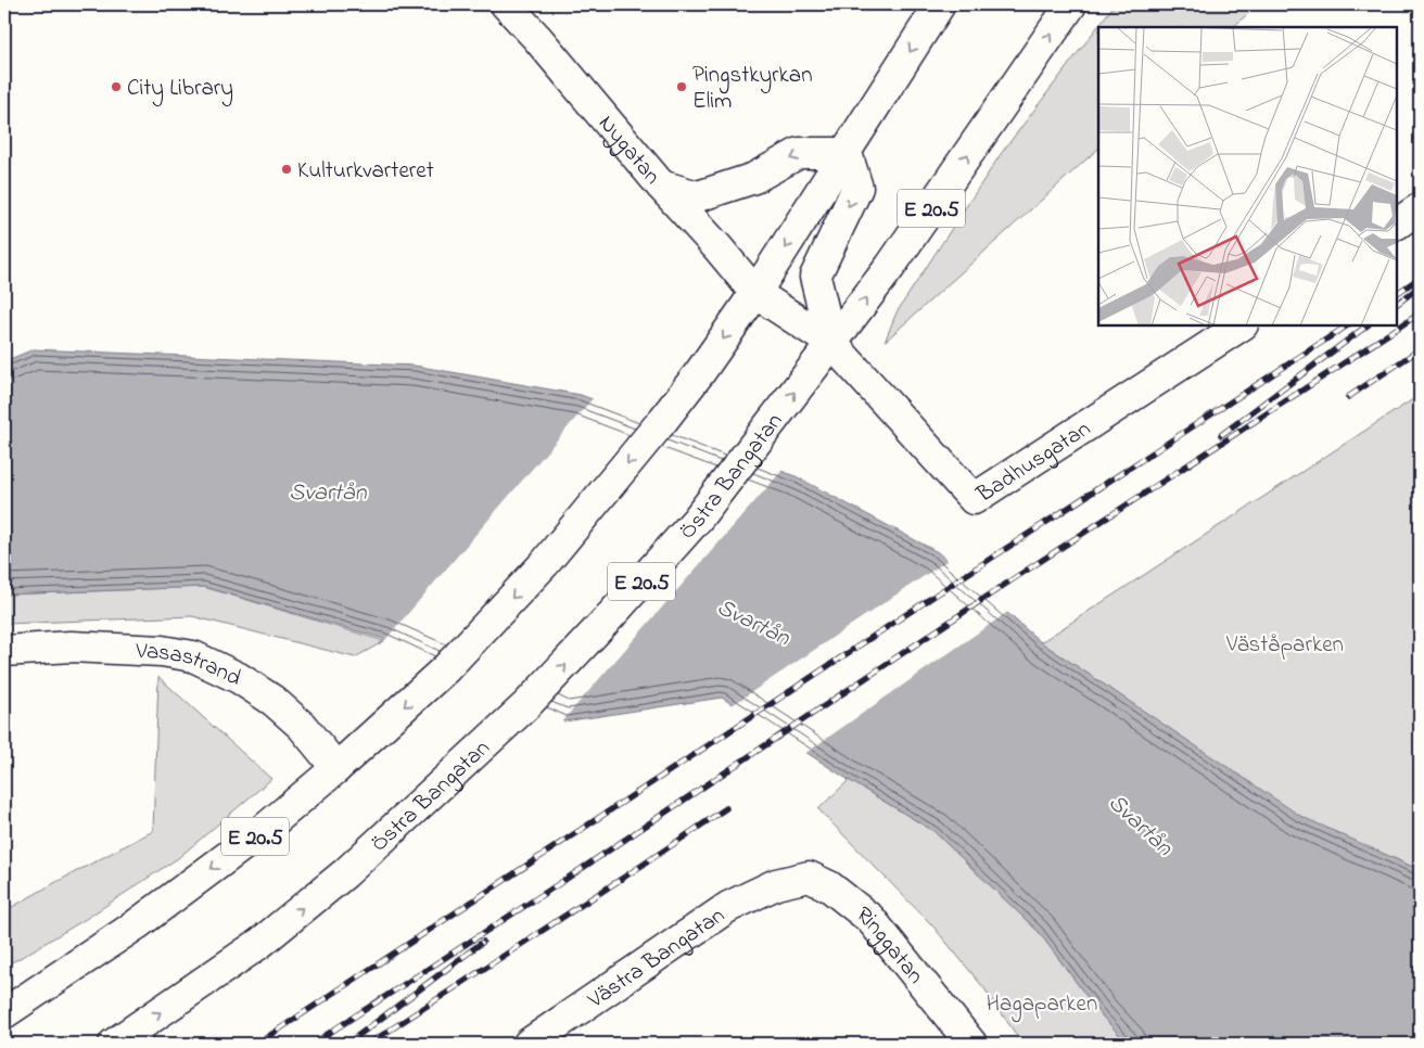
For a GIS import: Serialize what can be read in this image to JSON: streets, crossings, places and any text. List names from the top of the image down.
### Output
{
  "streets": {
    "main road": [
      "Nygatan",
      "E 20.5",
      "Badhusgatan",
      "Östra Bangatan",
      "Vasastrand",
      "Ringgatan",
      "Västra Bangatan"
    ]
  },
  "crossings": [
    ["Nygatan", "E 20.5"],
    ["Nygatan", "Badhusgatan"],
    ["Nygatan", "Östra Bangatan"],
    ["E 20.5", "Vasastrand"],
    ["Badhusgatan", "Östra Bangatan"],
    ["Ringgatan", "Västra Bangatan"]
  ],
  "water": ["Svartån"],
  "parks": ["Väståparken", "Hagaparken"],
  "places": ["City Library", "Pingstkyrkan Elim", "Kulturkvarteret"]
}
